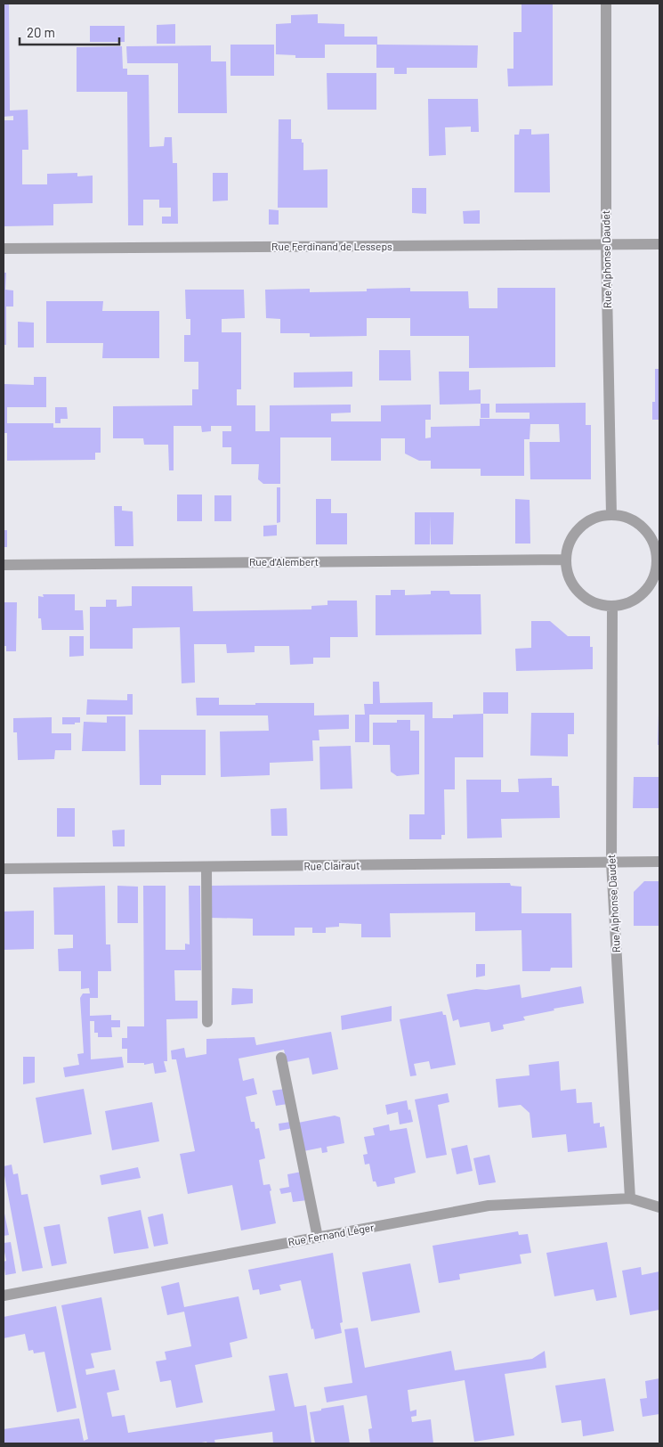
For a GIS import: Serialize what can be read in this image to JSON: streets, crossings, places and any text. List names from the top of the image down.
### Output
{
  "streets": {
    "street": [
      "Rue Ferdinand de Lesseps",
      "Rue Alphonse Daudet",
      "Rue d'Alembert",
      "Rue Clairaut",
      "Rue Fernand Léger"
    ]
  },
  "crossings": [
    ["Rue Ferdinand de Lesseps", "Rue Alphonse Daudet"],
    ["Rue Alphonse Daudet", "Rue d'Alembert"],
    ["Rue Alphonse Daudet", "Rue Clairaut"],
    ["Rue Alphonse Daudet", "Rue Fernand Léger"]
  ],
  "scale_bar": "20 m"
}
